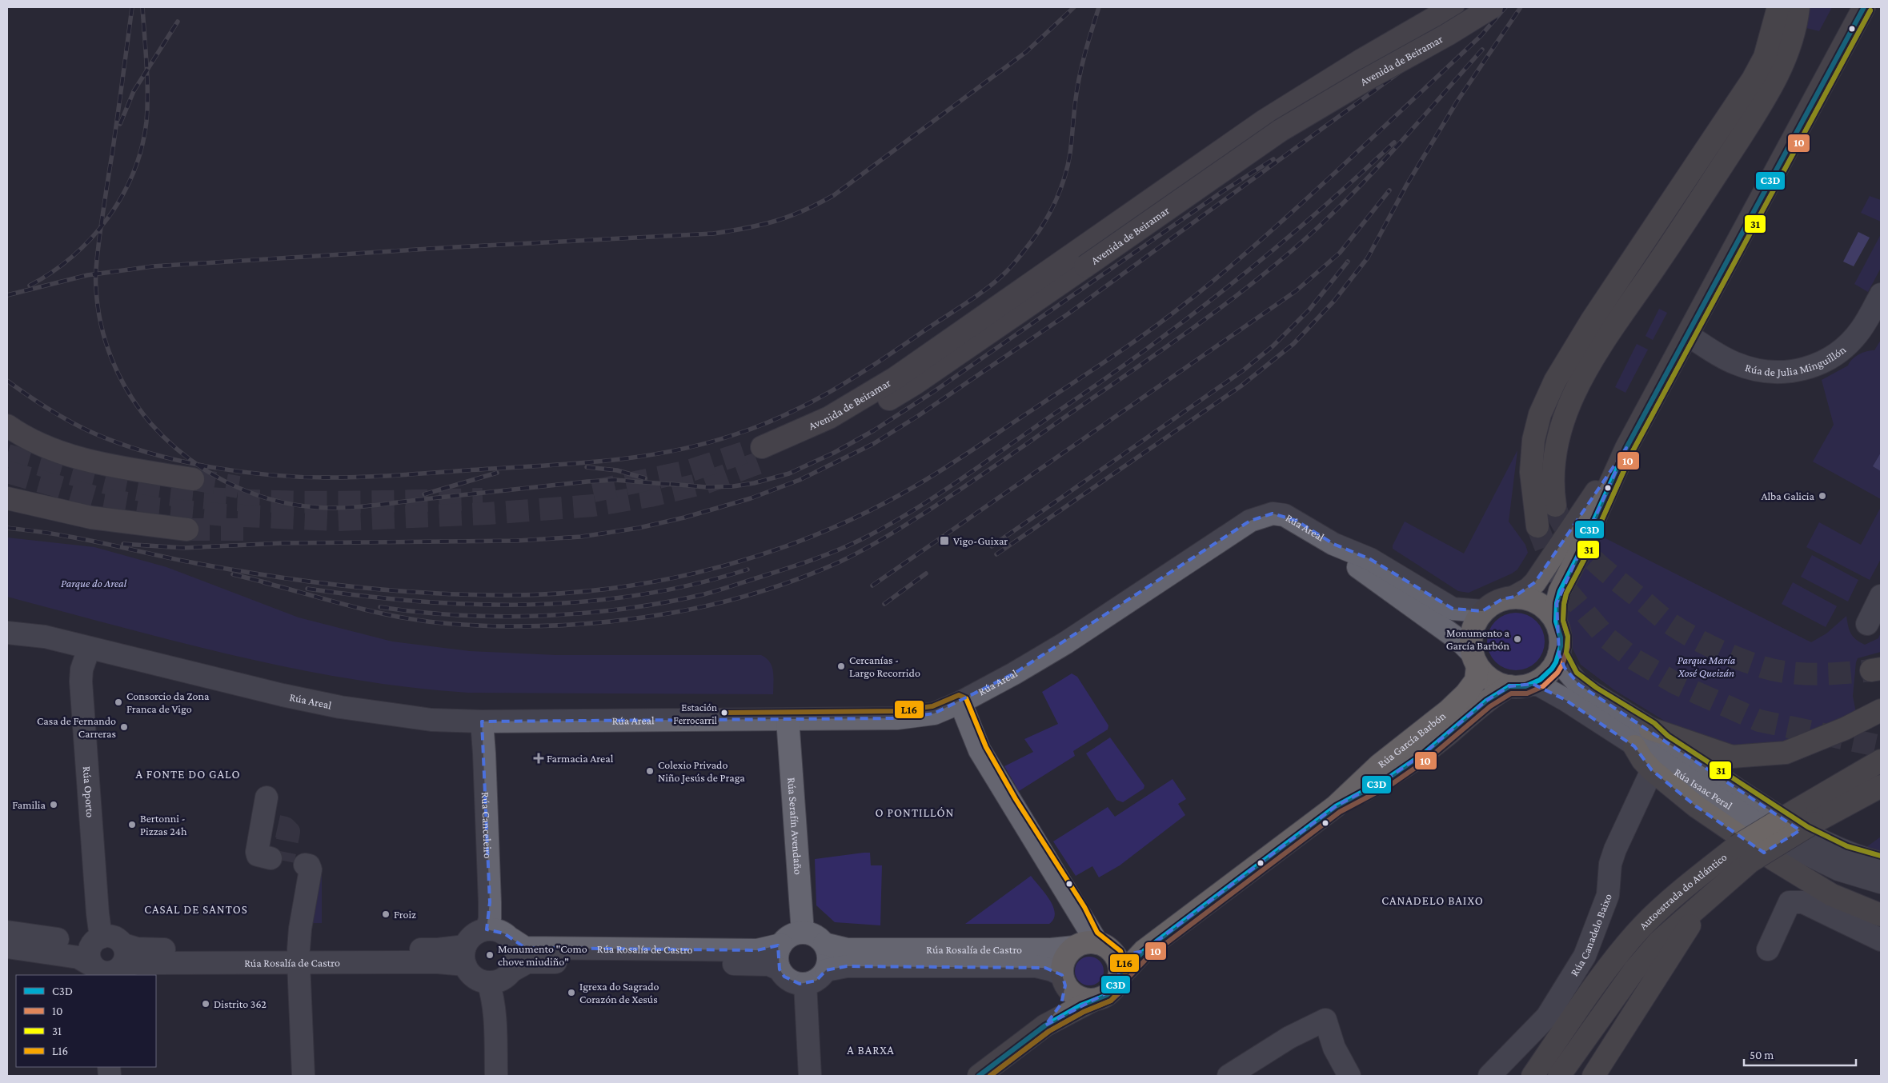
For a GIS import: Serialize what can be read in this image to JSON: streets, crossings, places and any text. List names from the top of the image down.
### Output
{
  "streets": {
    "highway": ["Autoestrada do Atlántico"],
    "main road": ["Avenida de Beiramar", "Rúa García Barbón"],
    "street": [
      "Rúa de Julia Minguillón",
      "Rúa Areal",
      "Rúa Isaac Peral",
      "Rúa Oporto",
      "Rúa Canceleiro",
      "Rúa Serafín Avendaño",
      "Rúa Canadelo Baixo",
      "Rúa Rosalía de Castro"
    ]
  },
  "crossings": [
    ["Rúa Areal", "Rúa García Barbón"],
    ["Rúa Areal", "Rúa Isaac Peral"],
    ["Rúa Areal", "Rúa Oporto"],
    ["Rúa Areal", "Rúa Canceleiro"],
    ["Rúa Areal", "Rúa Serafín Avendaño"],
    ["Rúa García Barbón", "Rúa Isaac Peral"],
    ["Rúa García Barbón", "Rúa Rosalía de Castro"],
    ["Rúa Oporto", "Rúa Rosalía de Castro"],
    ["Rúa Canceleiro", "Rúa Rosalía de Castro"],
    ["Rúa Serafín Avendaño", "Rúa Rosalía de Castro"]
  ],
  "districts": [
    "A FONTE DO GALO",
    "O PONTILLÓN",
    "CANADELO BAIXO",
    "CASAL DE SANTOS",
    "A BARXA"
  ],
  "parks": ["Parque do Areal", "Parque María Xosé Queizán"],
  "places": {
    "other": [
      "Alba Galicia",
      "Monumento a García Barbón",
      "Cercanías - Largo Recorrido",
      "Consorcio da Zona Franca de Vigo",
      "Estación Ferrocarril",
      "Casa de Fernando Carreras",
      "Colexio Privado Niño Jesús de Praga",
      "Familia",
      "Bertonni - Pizzas 24h",
      "Froiz",
      "Monumento \"Como chove miudiño\"",
      "Igrexa do Sagrado Corazón de Xesús",
      "Distrito 362"
    ],
    "transit": ["Vigo-Guixar"],
    "health": ["Farmacia Areal"]
  },
  "lines": [
    "transit line C3D",
    "transit line 10",
    "transit line 31",
    "transit line L16"
  ],
  "legend": [
    "C3D",
    "10",
    "31",
    "L16"
  ],
  "scale_bar": "50 m"
}
